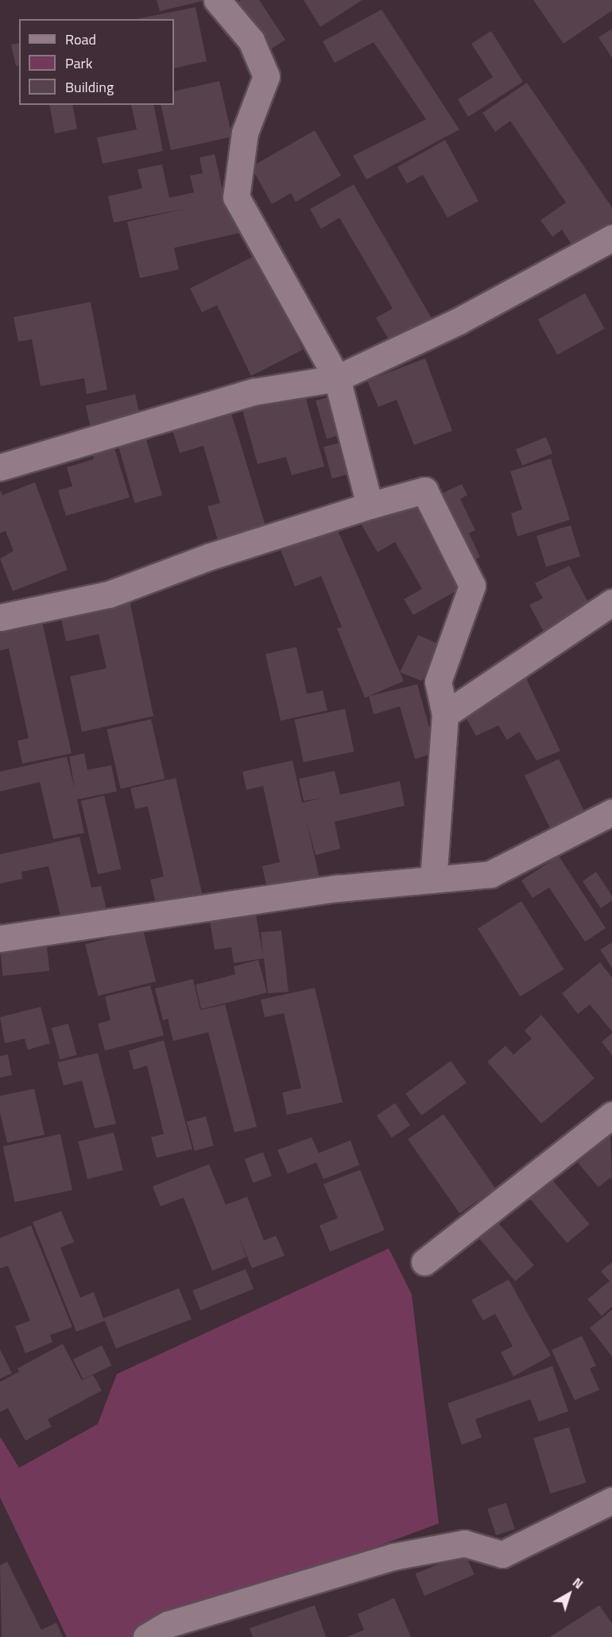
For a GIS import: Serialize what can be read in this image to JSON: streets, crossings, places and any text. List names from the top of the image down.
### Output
{
  "legend": ["Road", "Park", "Building"],
  "north": "top right"
}
